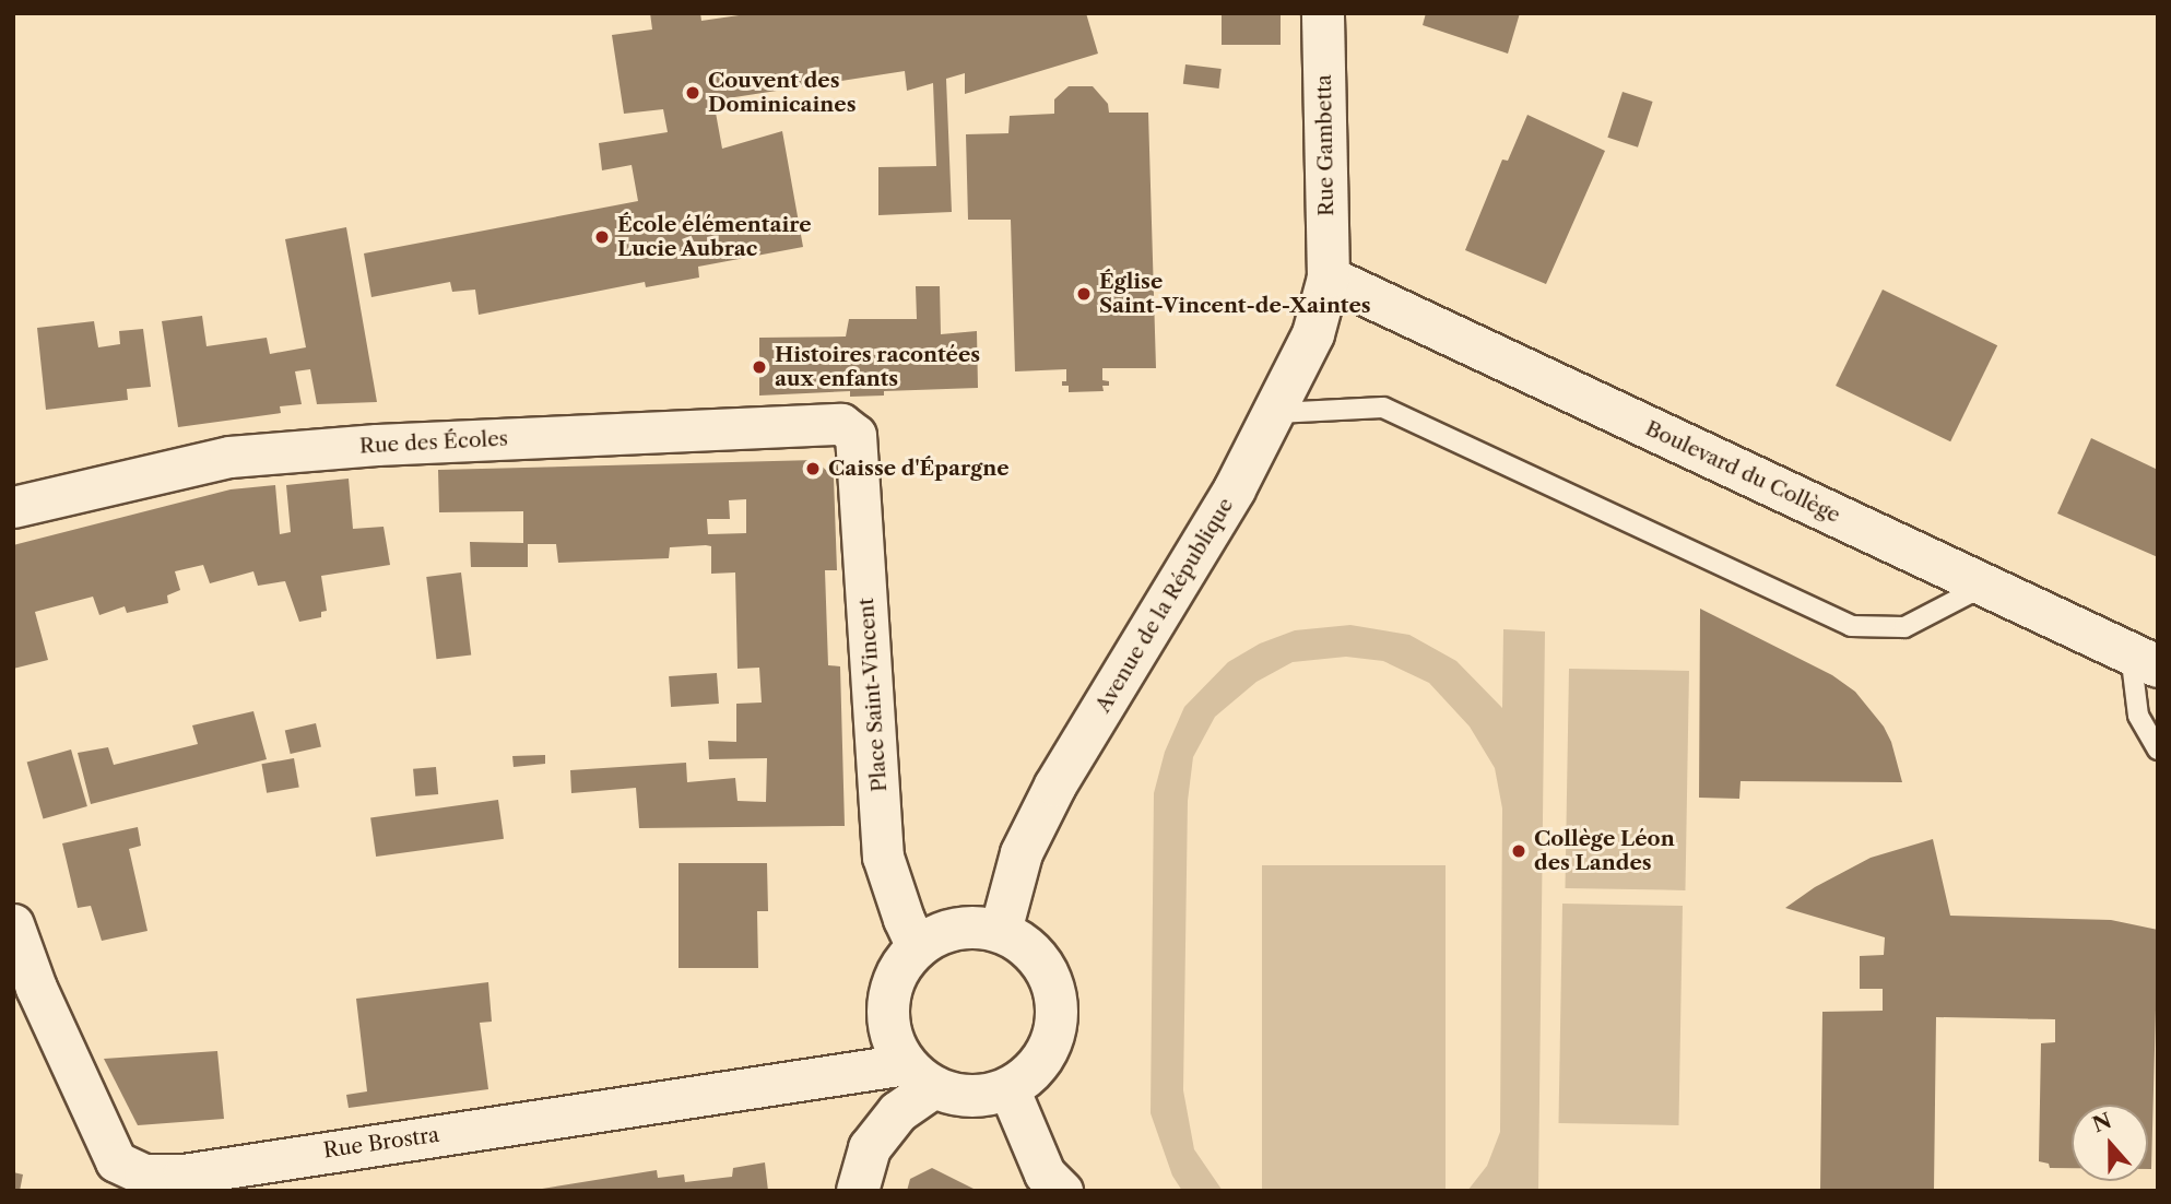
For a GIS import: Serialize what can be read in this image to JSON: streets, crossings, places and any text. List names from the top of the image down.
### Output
{
  "streets": {
    "main road": ["Rue Gambetta", "Boulevard du Collège", "Avenue de la République"],
    "street": ["Rue des Écoles", "Place Saint-Vincent", "Rue Brostra"]
  },
  "crossings": [
    ["Rue Gambetta", "Boulevard du Collège"],
    ["Rue Gambetta", "Avenue de la République"],
    ["Rue des Écoles", "Place Saint-Vincent"],
    ["Boulevard du Collège", "Avenue de la République"],
    ["Avenue de la République", "Place Saint-Vincent"],
    ["Avenue de la République", "Rue Brostra"],
    ["Place Saint-Vincent", "Rue Brostra"]
  ],
  "places": [
    "Couvent des Dominicaines",
    "École élémentaire Lucie Aubrac",
    "Église Saint-Vincent-de-Xaintes",
    "Histoires racontées aux enfants",
    "Caisse d'Épargne",
    "Collège Léon des Landes"
  ],
  "north": "top"
}
